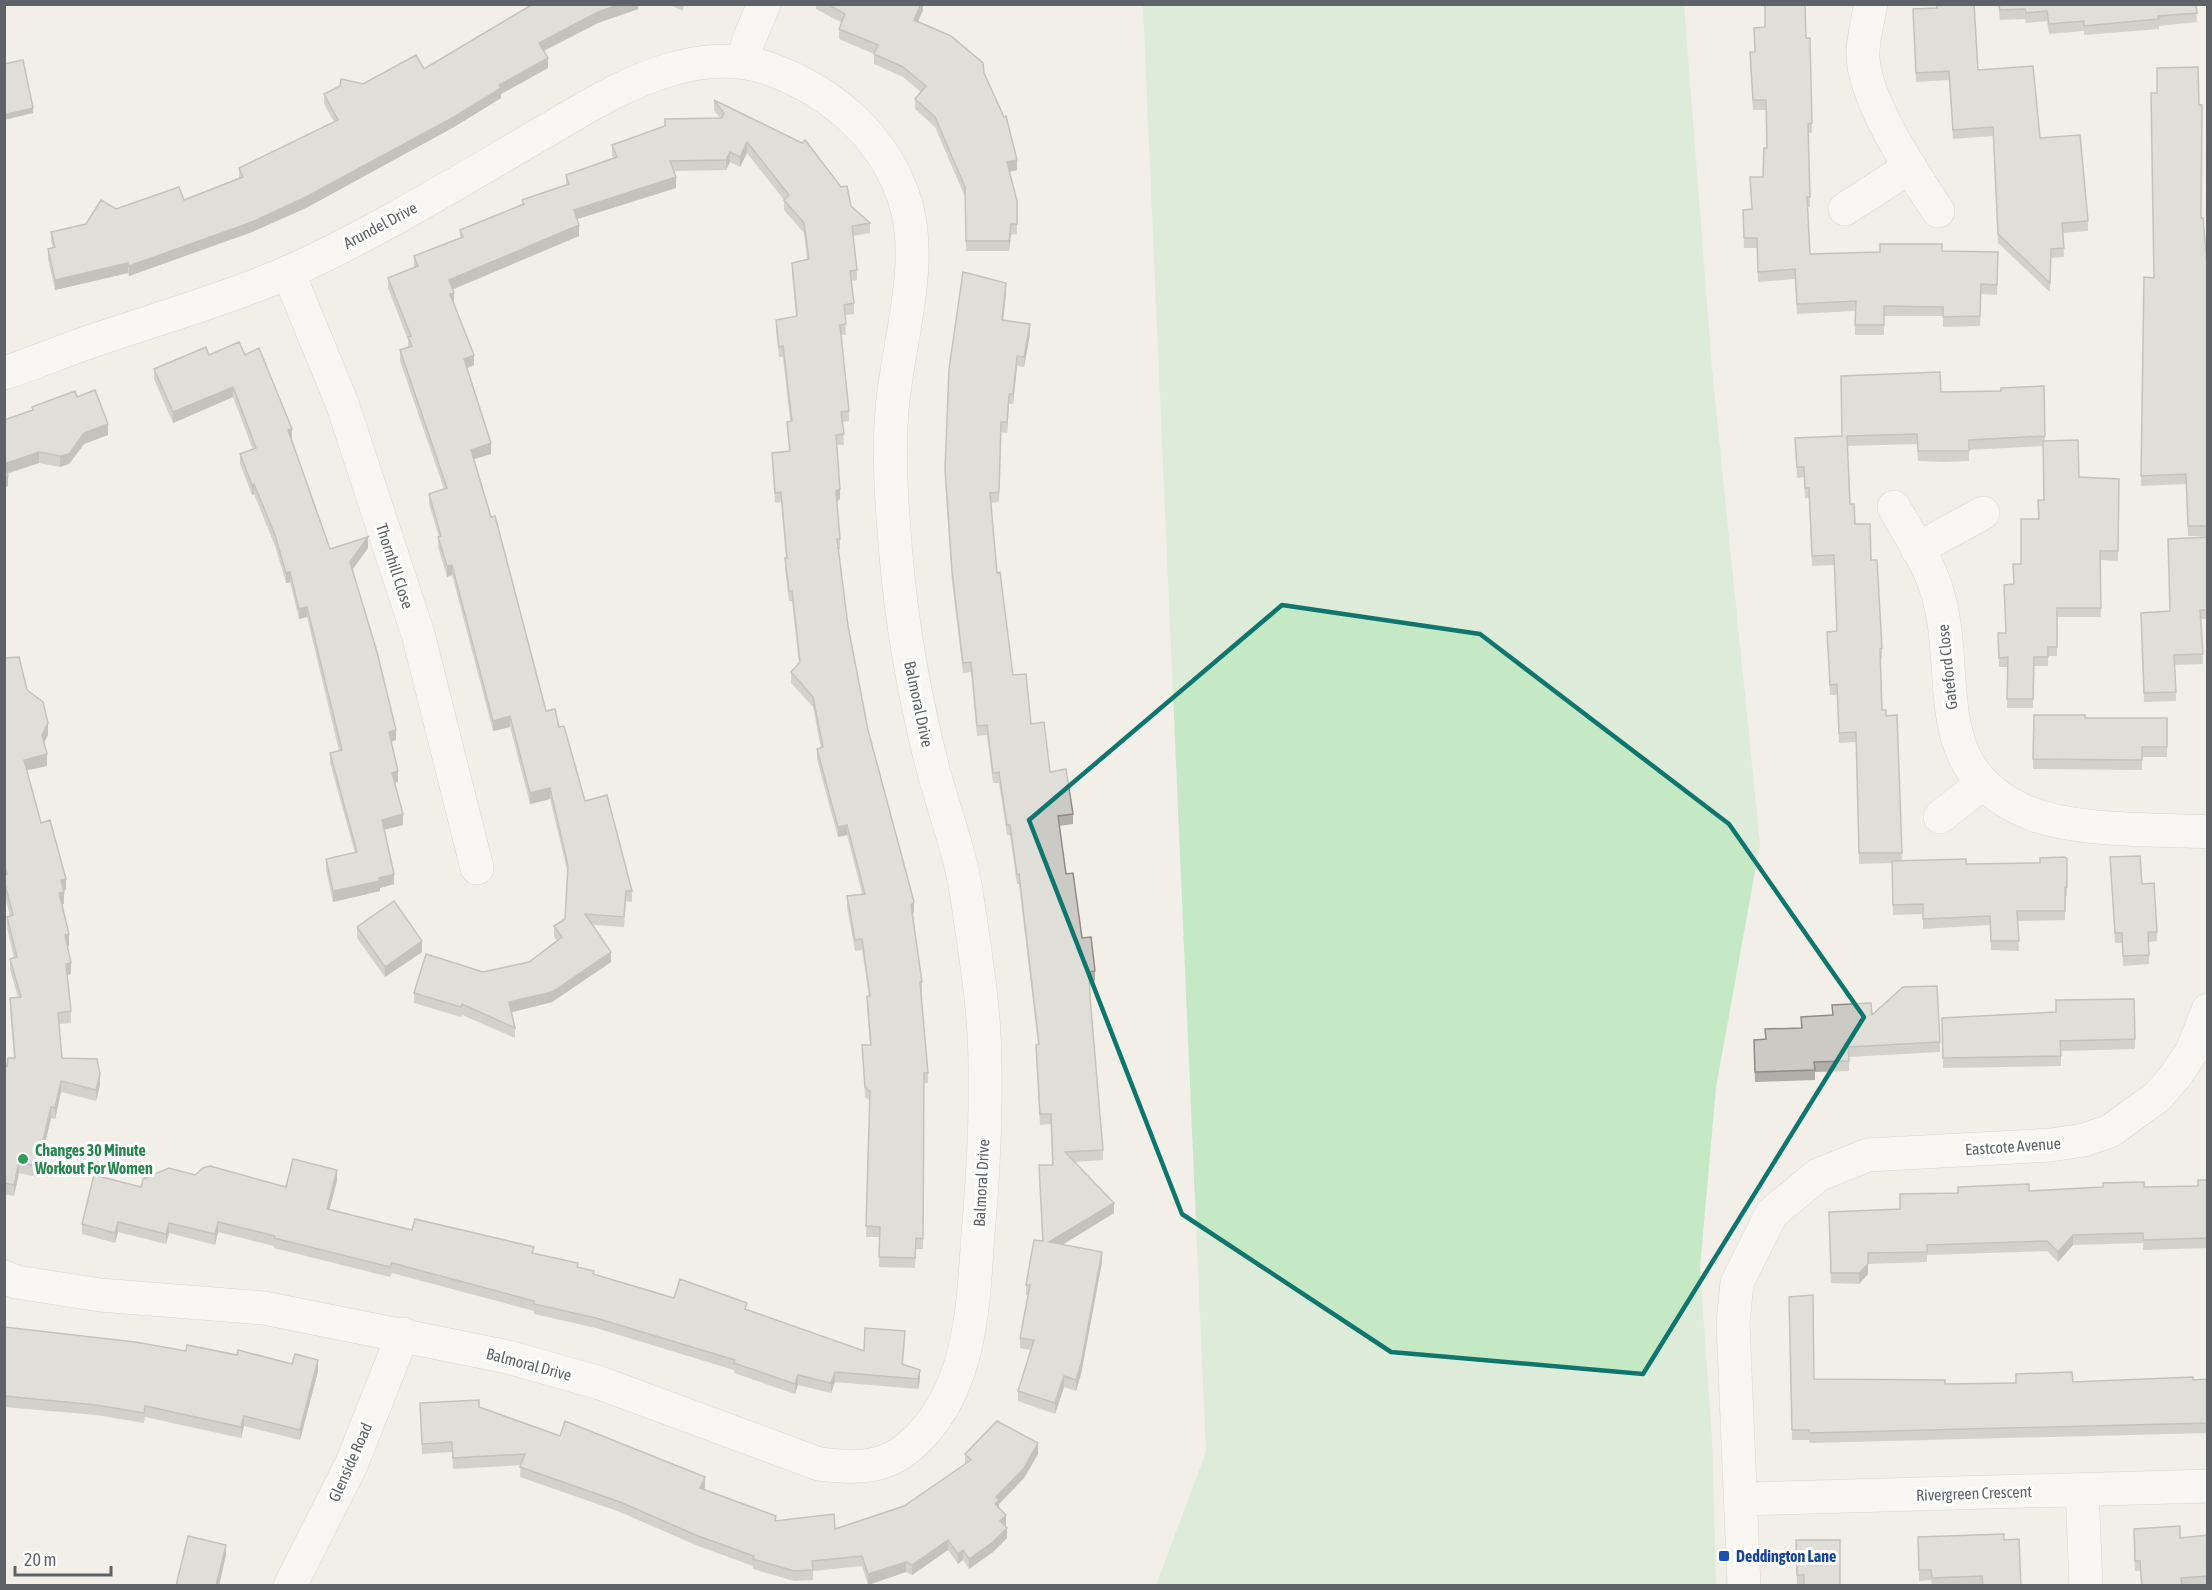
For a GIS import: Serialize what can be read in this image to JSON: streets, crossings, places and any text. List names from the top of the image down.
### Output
{
  "streets": {
    "street": [
      "Arundel Drive",
      "Thornhill Close",
      "Gateford Close",
      "Balmoral Drive",
      "Eastcote Avenue",
      "Glenside Road",
      "Rivergreen Crescent"
    ]
  },
  "crossings": [
    ["Arundel Drive", "Thornhill Close"],
    ["Arundel Drive", "Balmoral Drive"],
    ["Balmoral Drive", "Glenside Road"],
    ["Eastcote Avenue", "Rivergreen Crescent"]
  ],
  "places": {
    "other": ["Changes 30 Minute Workout For Women"],
    "transit": ["Deddington Lane"]
  },
  "scale_bar": "20 m"
}
